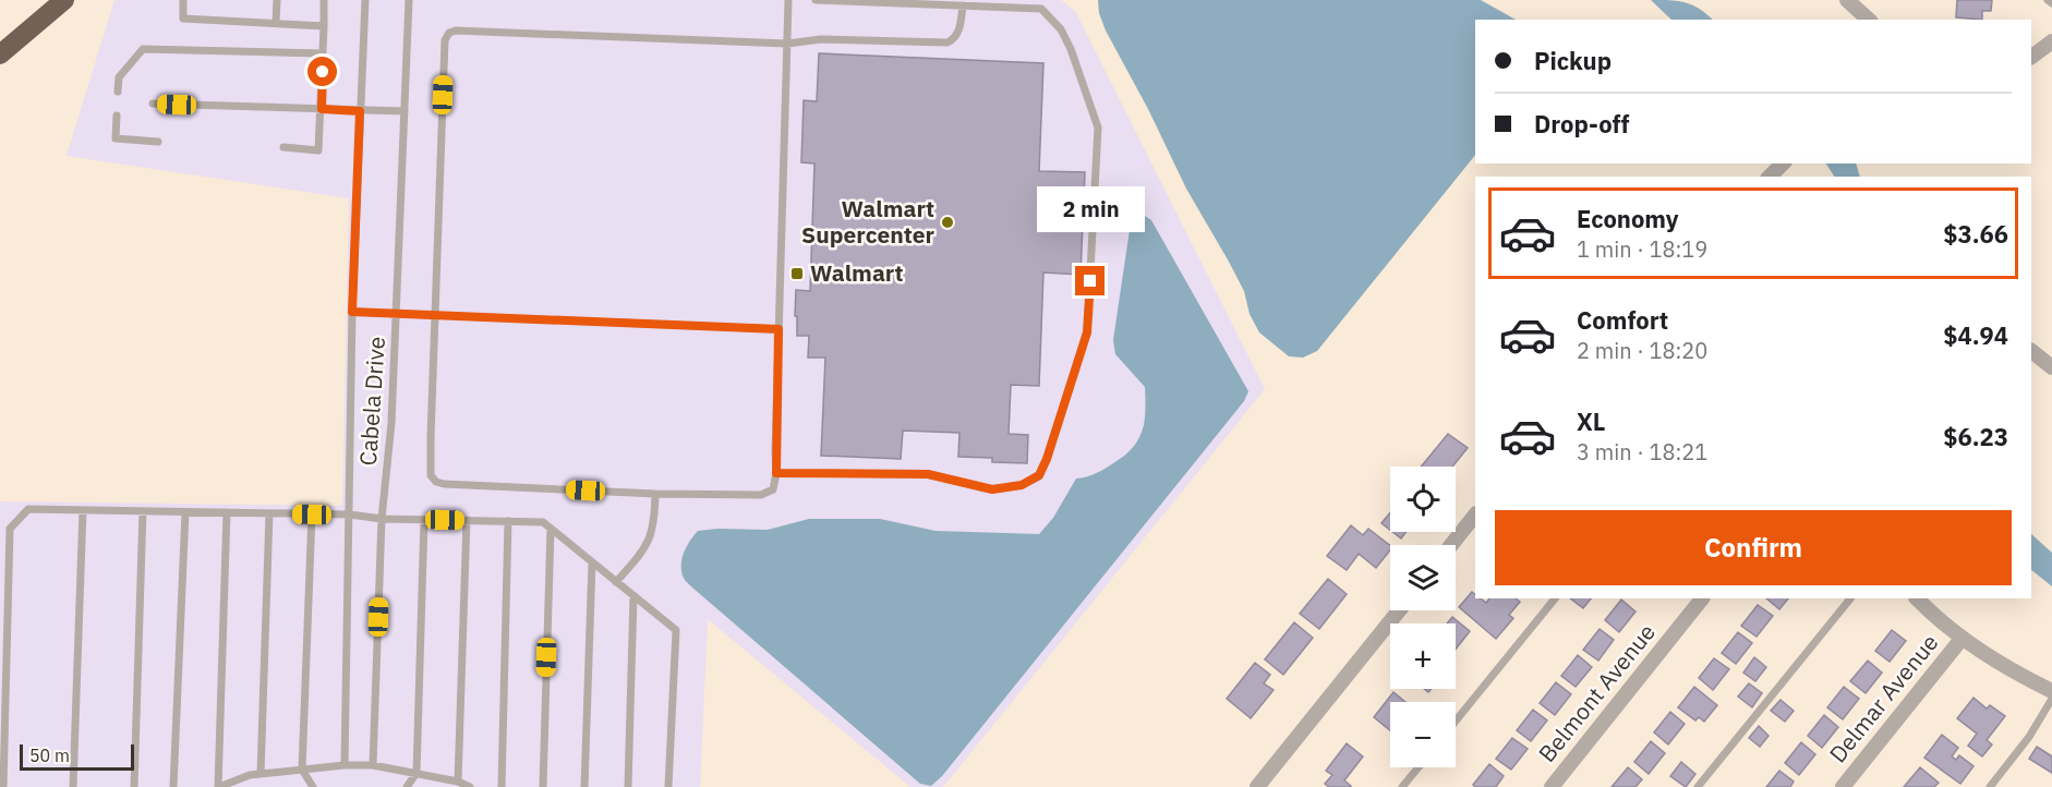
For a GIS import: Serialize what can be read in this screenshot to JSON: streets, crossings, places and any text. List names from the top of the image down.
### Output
{
  "streets": {
    "street": ["Belmont Avenue", "Delmar Avenue"],
    "lane": ["Cabela Drive"]
  },
  "places": {
    "other": ["Walmart Supercenter"],
    "transit": ["Walmart"]
  },
  "scale_bar": "50 m",
  "page": {
    "banner": ["Pickup", "Drop-off"],
    "bubble": "2 min",
    "list": [
      {
        "name": "Economy",
        "note": "1 min · 18:19",
        "value": "$3.66"
      },
      {
        "name": "Comfort",
        "note": "2 min · 18:20",
        "value": "$4.94"
      },
      {
        "name": "XL",
        "note": "3 min · 18:21",
        "value": "$6.23"
      }
    ],
    "map_buttons": ["+", "−"],
    "buttons": "Confirm",
    "scale": "50 m"
  }
}
